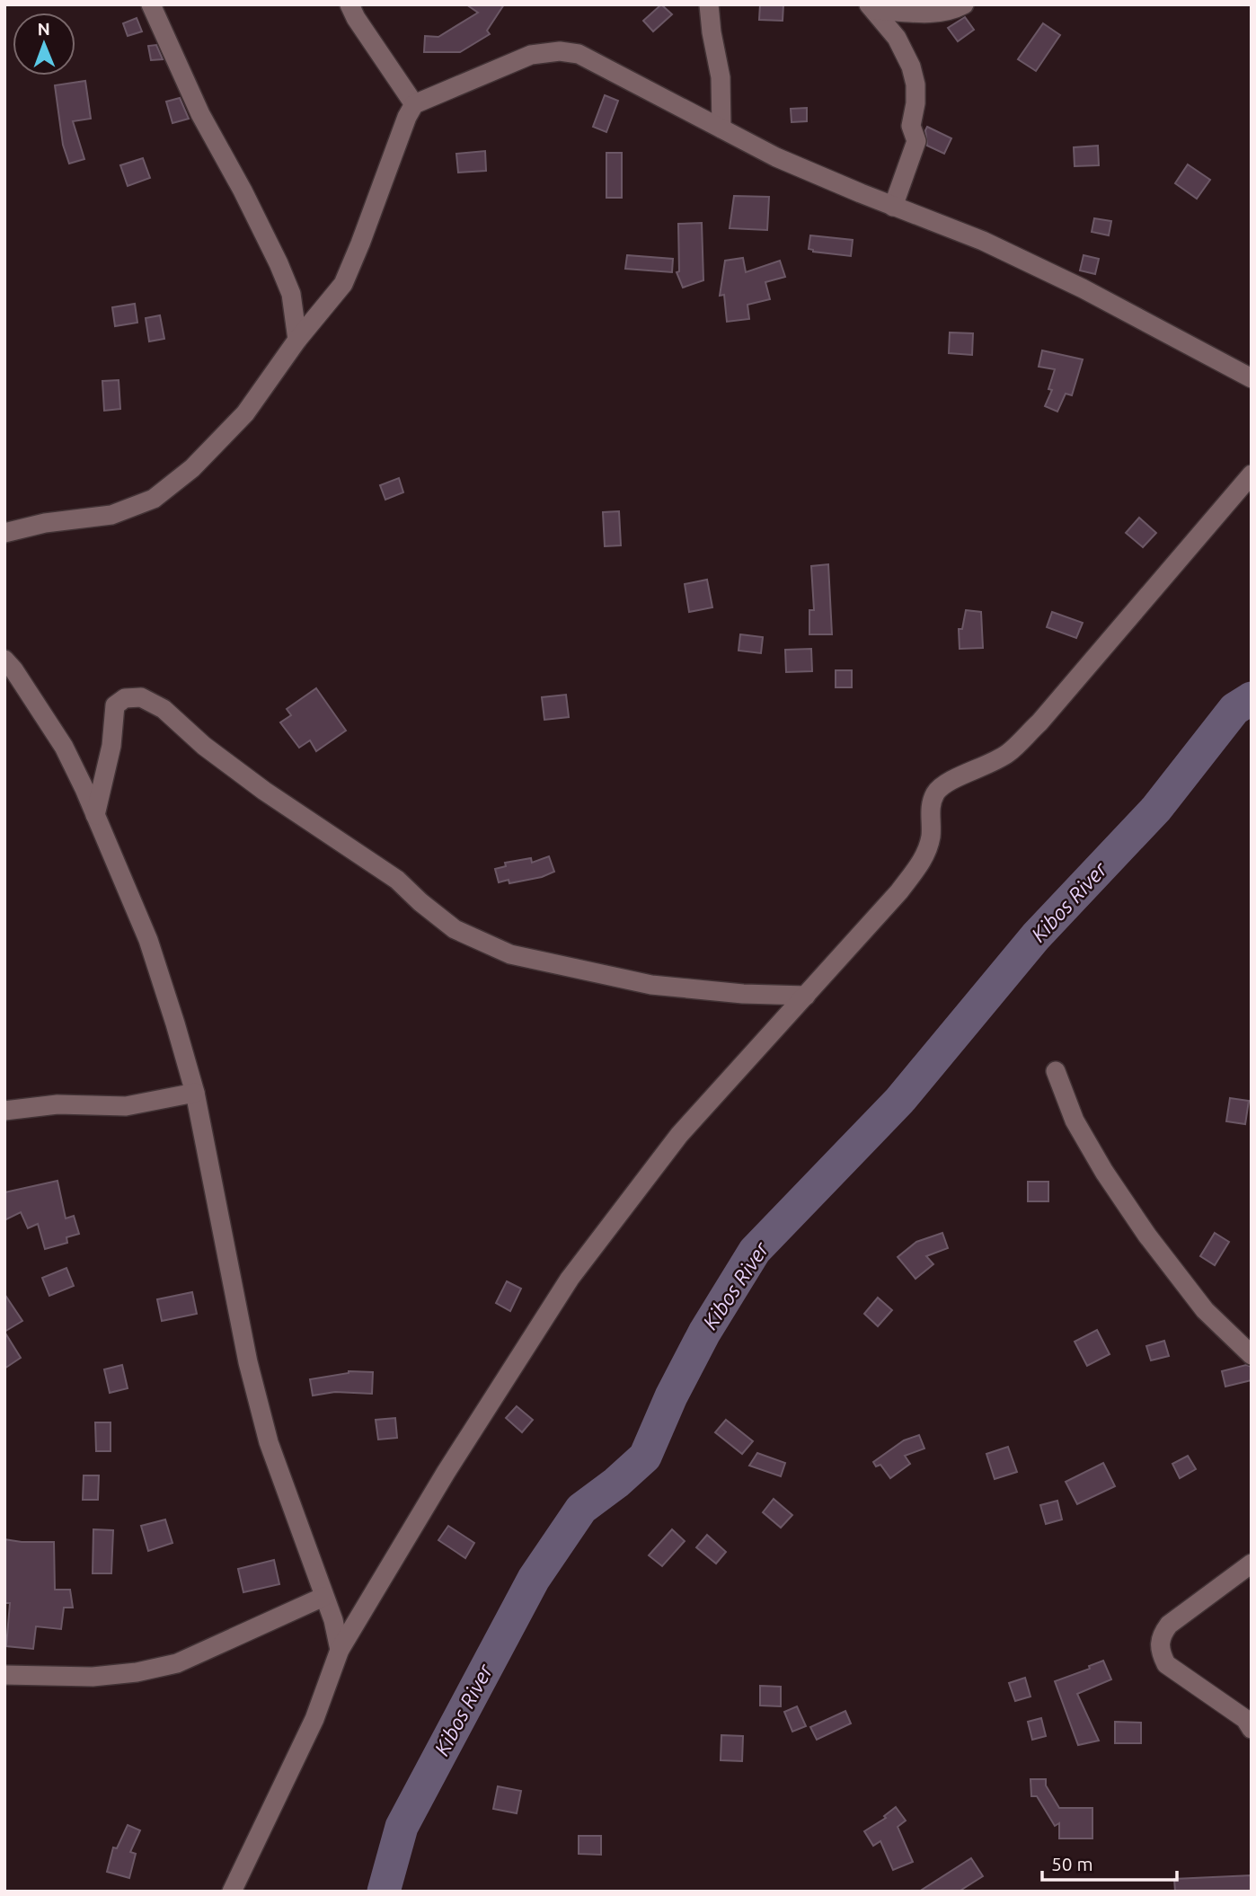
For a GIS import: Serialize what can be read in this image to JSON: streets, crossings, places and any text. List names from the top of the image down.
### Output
{
  "water": ["Kibos River"],
  "scale_bar": "50 m",
  "north": "top"
}
